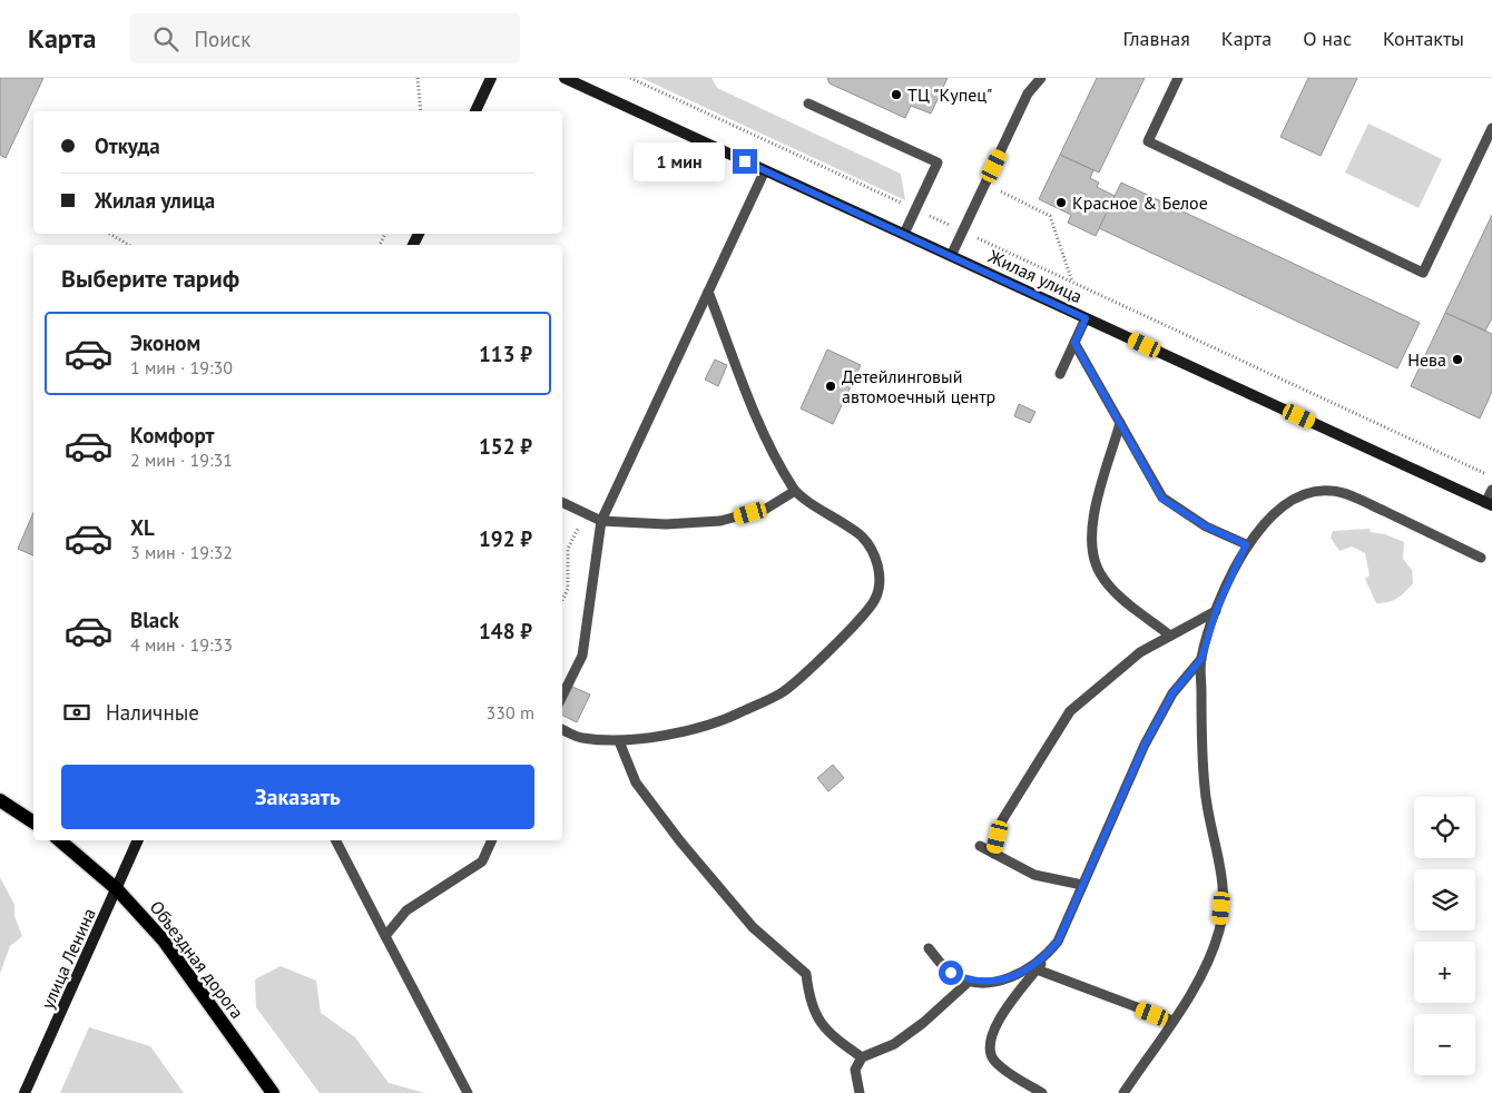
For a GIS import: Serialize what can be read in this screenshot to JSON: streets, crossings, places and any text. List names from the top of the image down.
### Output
{
  "streets": {
    "main road": ["Жилая улица", "улица Ленина", "Объездная дорога"]
  },
  "crossings": [
    ["улица Ленина", "Объездная дорога"]
  ],
  "places": [
    "ТЦ \"Купец\"",
    "Красное & Белое",
    "Нева",
    "Детейлинговый автомоечный центр"
  ],
  "page": {
    "header": "Карта",
    "search": "Поиск",
    "nav": [
      "Главная",
      "Карта",
      "О нас",
      "Контакты"
    ],
    "banner": ["Откуда", "Жилая улица"],
    "bubble": "1 мин",
    "heading": "Выберите тариф",
    "list": [
      {
        "name": "Эконом",
        "note": "1 мин · 19:30",
        "value": "113 ₽"
      },
      {
        "name": "Комфорт",
        "note": "2 мин · 19:31",
        "value": "152 ₽"
      },
      {
        "name": "XL",
        "note": "3 мин · 19:32",
        "value": "192 ₽"
      },
      {
        "name": "Black",
        "note": "4 мин · 19:33",
        "value": "148 ₽"
      }
    ],
    "pay": ["Наличные", "330 m"],
    "buttons": "Заказать",
    "map_buttons": ["+", "−"]
  }
}
